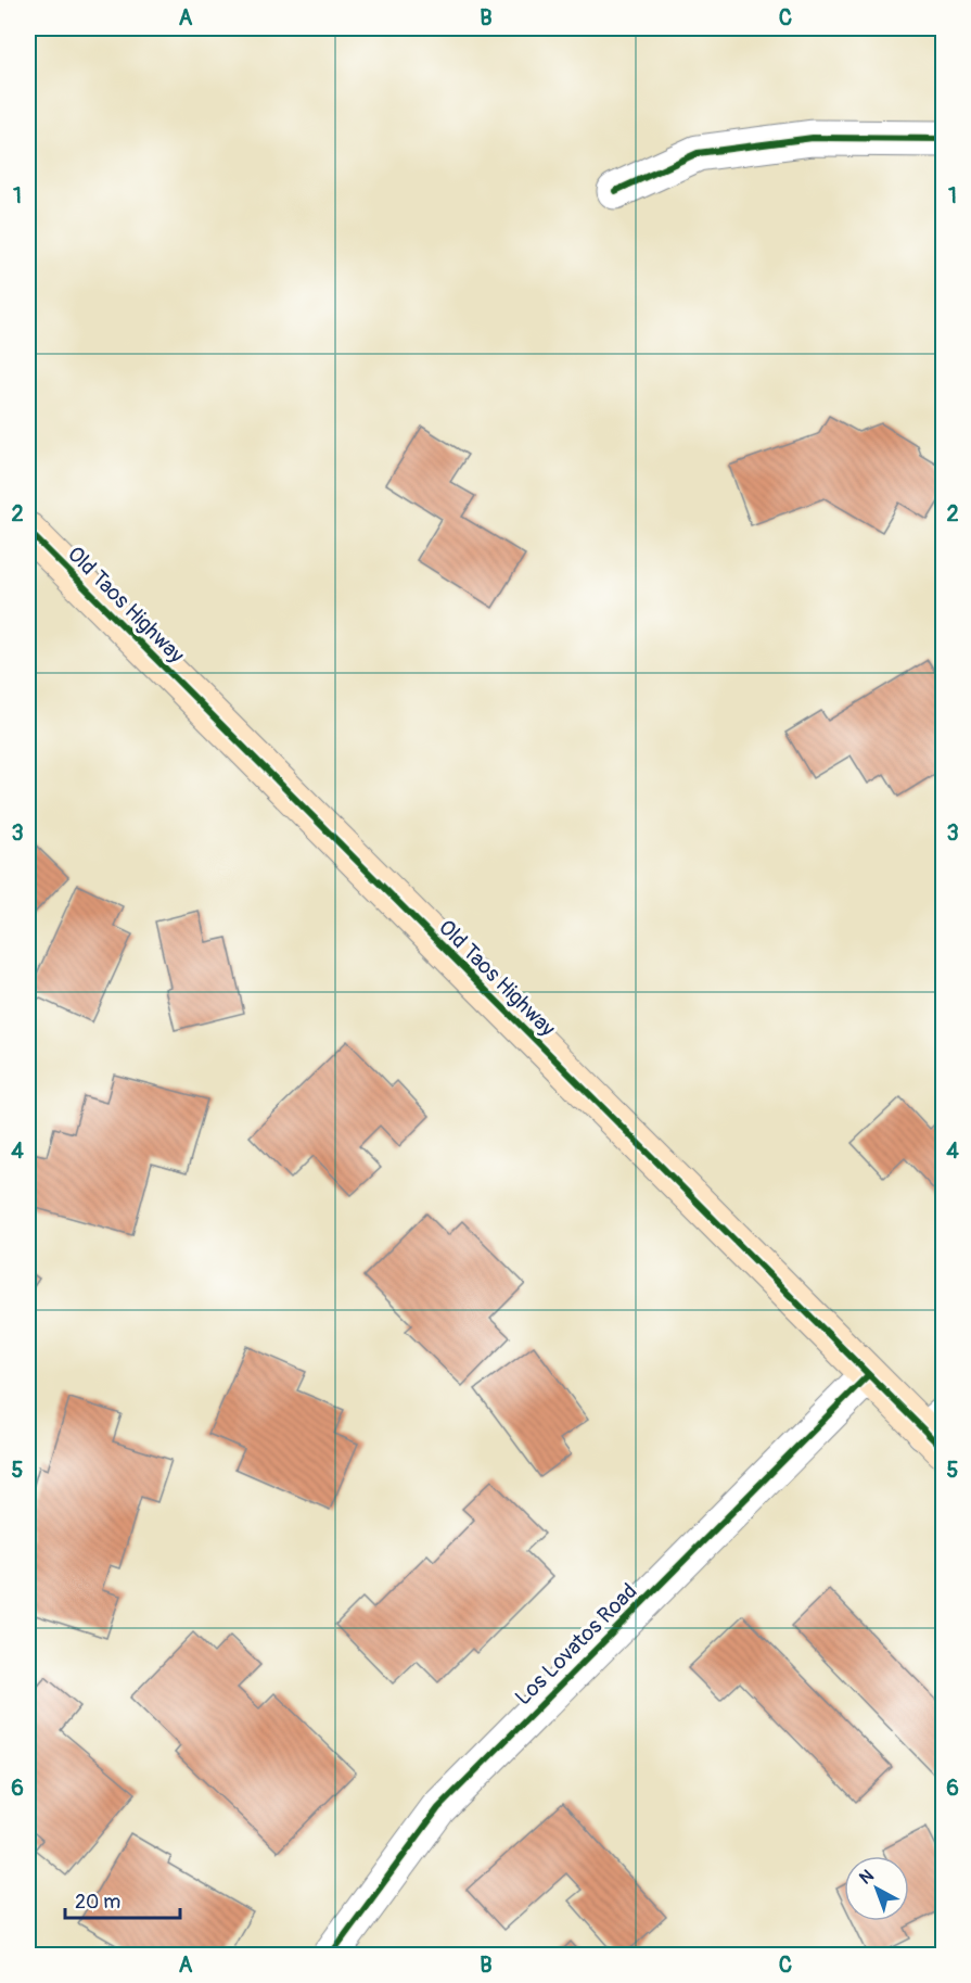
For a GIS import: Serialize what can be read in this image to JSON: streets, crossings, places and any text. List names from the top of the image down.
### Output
{
  "streets": {
    "street": ["Old Taos Highway", "Los Lovatos Road"]
  },
  "crossings": [
    ["Old Taos Highway", "Los Lovatos Road"]
  ],
  "scale_bar": "20 m",
  "north": "top left",
  "grid": {
    "columns": ["A", "B", "C"],
    "rows": [
      "1",
      "2",
      "3",
      "4",
      "5",
      "6"
    ]
  }
}
